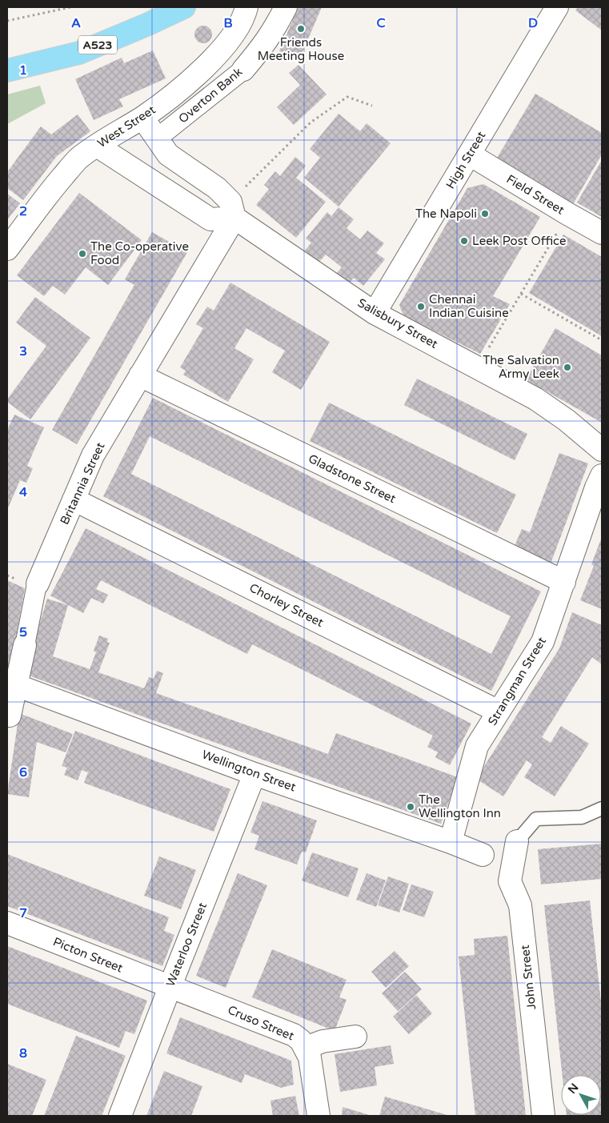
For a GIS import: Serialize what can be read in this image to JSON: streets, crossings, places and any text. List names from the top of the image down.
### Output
{
  "streets": {
    "highway": ["A523"],
    "street": [
      "Overton Bank",
      "West Street",
      "High Street",
      "Field Street",
      "Salisbury Street",
      "Gladstone Street",
      "Britannia Street",
      "Chorley Street",
      "Strangman Street",
      "Wellington Street",
      "Waterloo Street",
      "Picton Street",
      "John Street",
      "Cruso Street"
    ]
  },
  "crossings": [
    ["Overton Bank", "Salisbury Street"],
    ["West Street", "Salisbury Street"],
    ["High Street", "Field Street"],
    ["High Street", "Salisbury Street"],
    ["Salisbury Street", "Britannia Street"],
    ["Gladstone Street", "Britannia Street"],
    ["Gladstone Street", "Strangman Street"],
    ["Britannia Street", "Chorley Street"],
    ["Britannia Street", "Wellington Street"],
    ["Chorley Street", "Strangman Street"],
    ["Strangman Street", "Wellington Street"],
    ["Wellington Street", "Waterloo Street"],
    ["Waterloo Street", "Picton Street"],
    ["Waterloo Street", "Cruso Street"],
    ["Picton Street", "Cruso Street"]
  ],
  "places": [
    "Friends Meeting House",
    "The Napoli",
    "Leek Post Office",
    "The Co-operative Food",
    "Chennai Indian Cuisine",
    "The Salvation Army Leek",
    "The Wellington Inn"
  ],
  "north": "top left",
  "grid": {
    "columns": [
      "A",
      "B",
      "C",
      "D"
    ],
    "rows": [
      "1",
      "2",
      "3",
      "4",
      "5",
      "6",
      "7",
      "8"
    ]
  }
}
